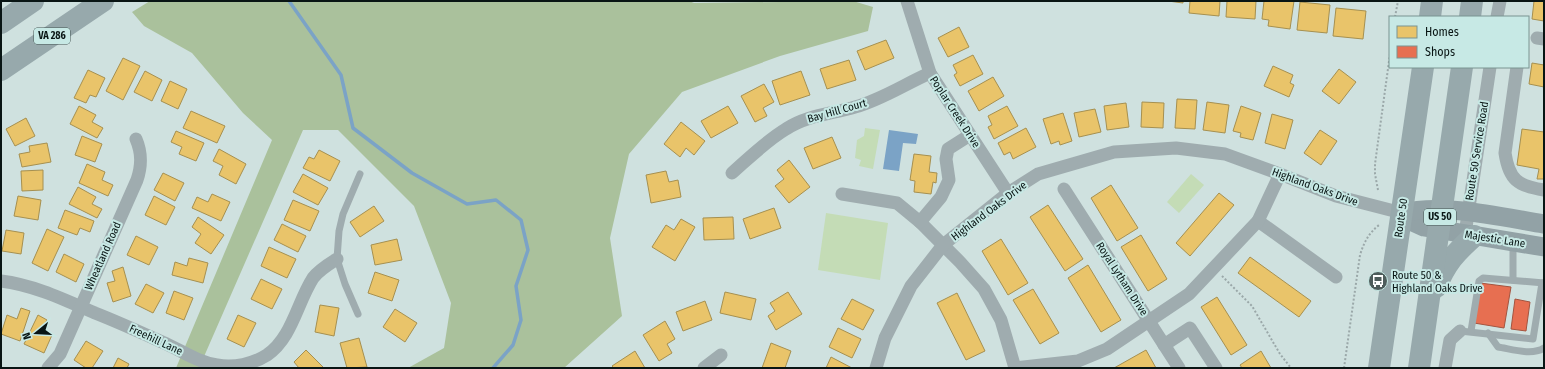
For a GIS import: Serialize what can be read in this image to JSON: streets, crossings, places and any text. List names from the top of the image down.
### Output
{
  "streets": {
    "highway": ["VA 286", "US 50", "Route 50"],
    "street": [
      "Bay Hill Court",
      "Poplar Creek Drive",
      "Route 50 Service Road",
      "Highland Oaks Drive",
      "Majestic Lane",
      "Wheatland Road",
      "Royal Lytham Drive",
      "Freehill Lane"
    ]
  },
  "crossings": [
    ["Bay Hill Court", "Poplar Creek Drive"],
    ["Poplar Creek Drive", "Highland Oaks Drive"],
    ["Route 50 Service Road", "Majestic Lane"],
    ["Highland Oaks Drive", "Route 50"],
    ["Highland Oaks Drive", "Majestic Lane"],
    ["US 50", "Majestic Lane"],
    ["Route 50", "Majestic Lane"],
    ["Wheatland Road", "Freehill Lane"]
  ],
  "places": {
    "bus stop": ["Route 50 & Highland Oaks Drive"]
  },
  "legend": ["Homes", "Shops"],
  "north": "left"
}
